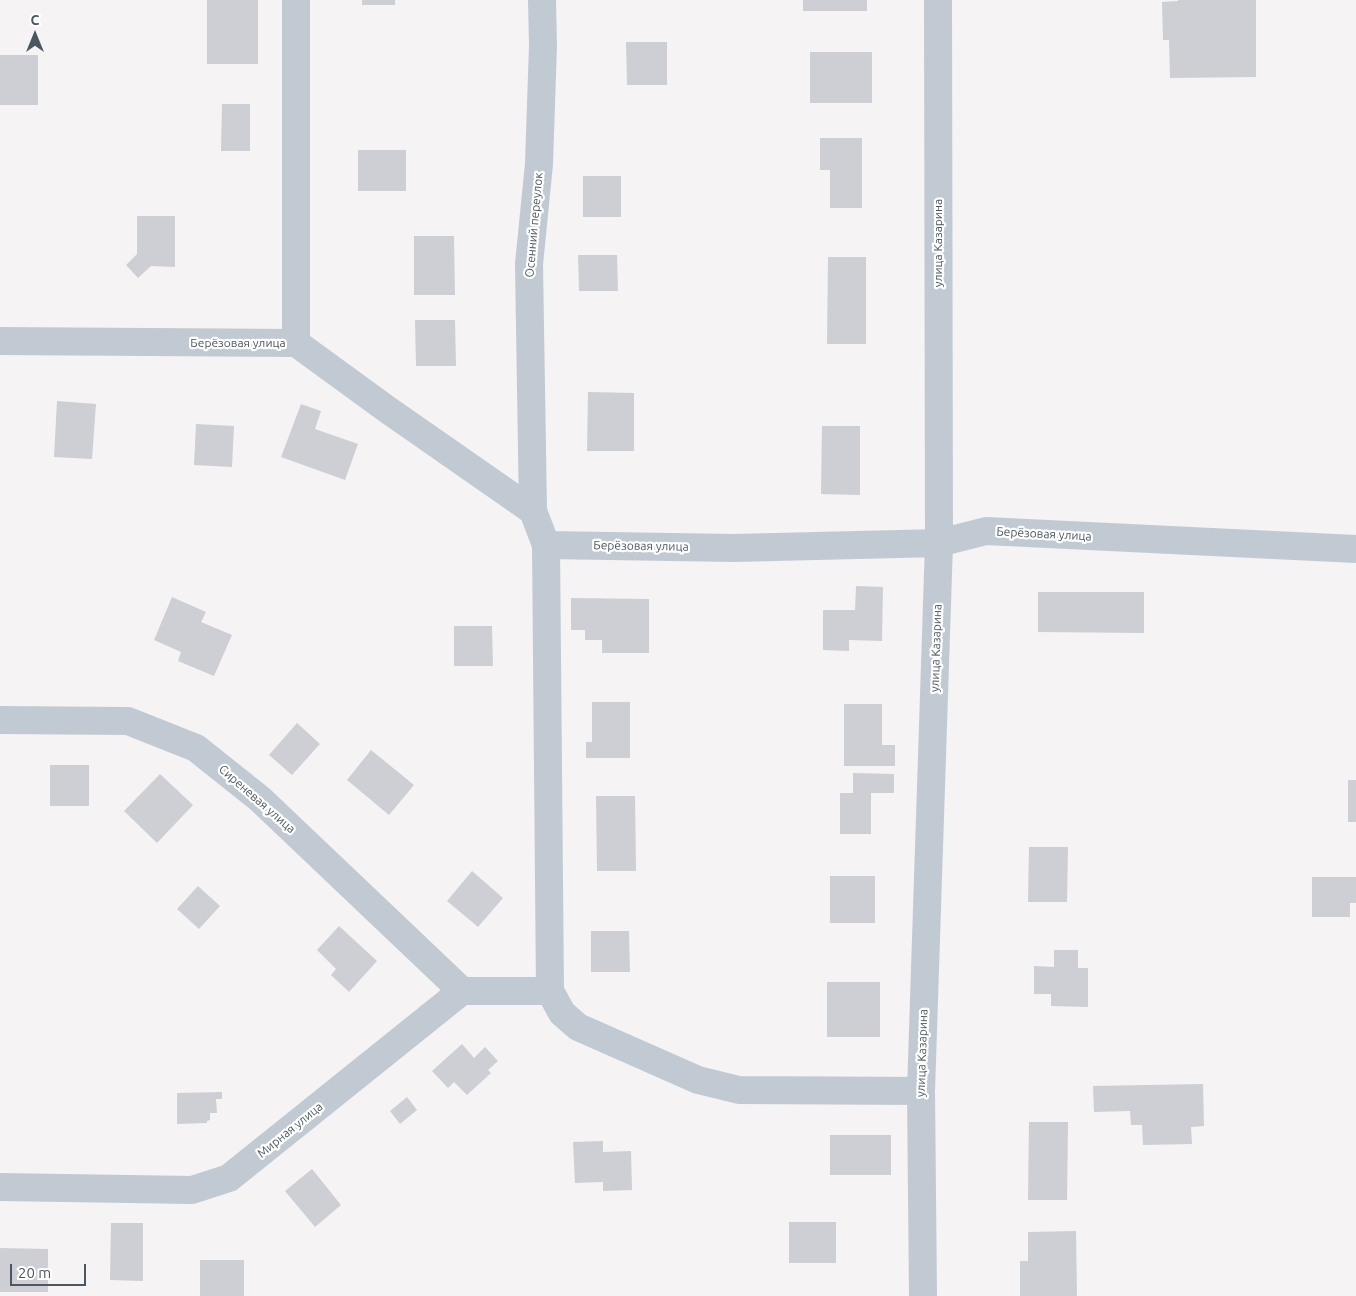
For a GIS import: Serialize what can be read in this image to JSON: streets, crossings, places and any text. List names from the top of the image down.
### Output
{
  "streets": {
    "street": [
      "Осенний переулок",
      "улица Казарина",
      "Берёзовая улица",
      "Сиреневая улица",
      "Мирная улица"
    ]
  },
  "crossings": [
    ["Осенний переулок", "Берёзовая улица"],
    ["улица Казарина", "Берёзовая улица"],
    ["Сиреневая улица", "Мирная улица"]
  ],
  "scale_bar": "20 m",
  "north": "top"
}
